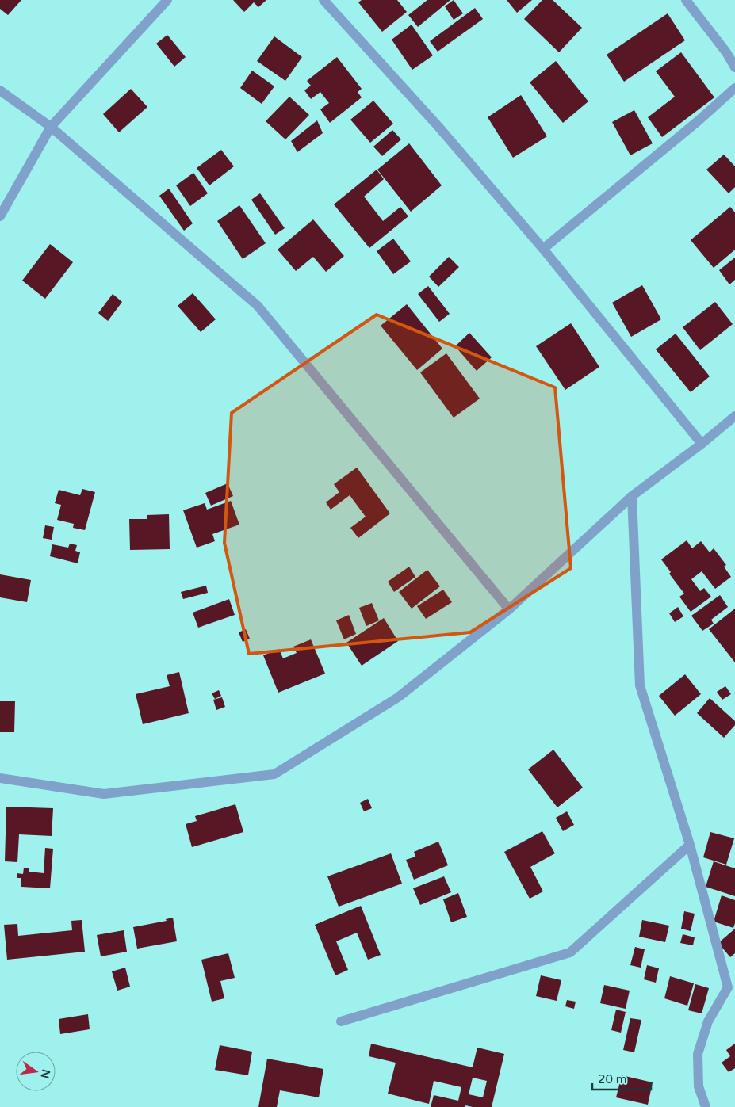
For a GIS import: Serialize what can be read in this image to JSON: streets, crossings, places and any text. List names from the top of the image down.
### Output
{
  "scale_bar": "20 m",
  "north": "right"
}
